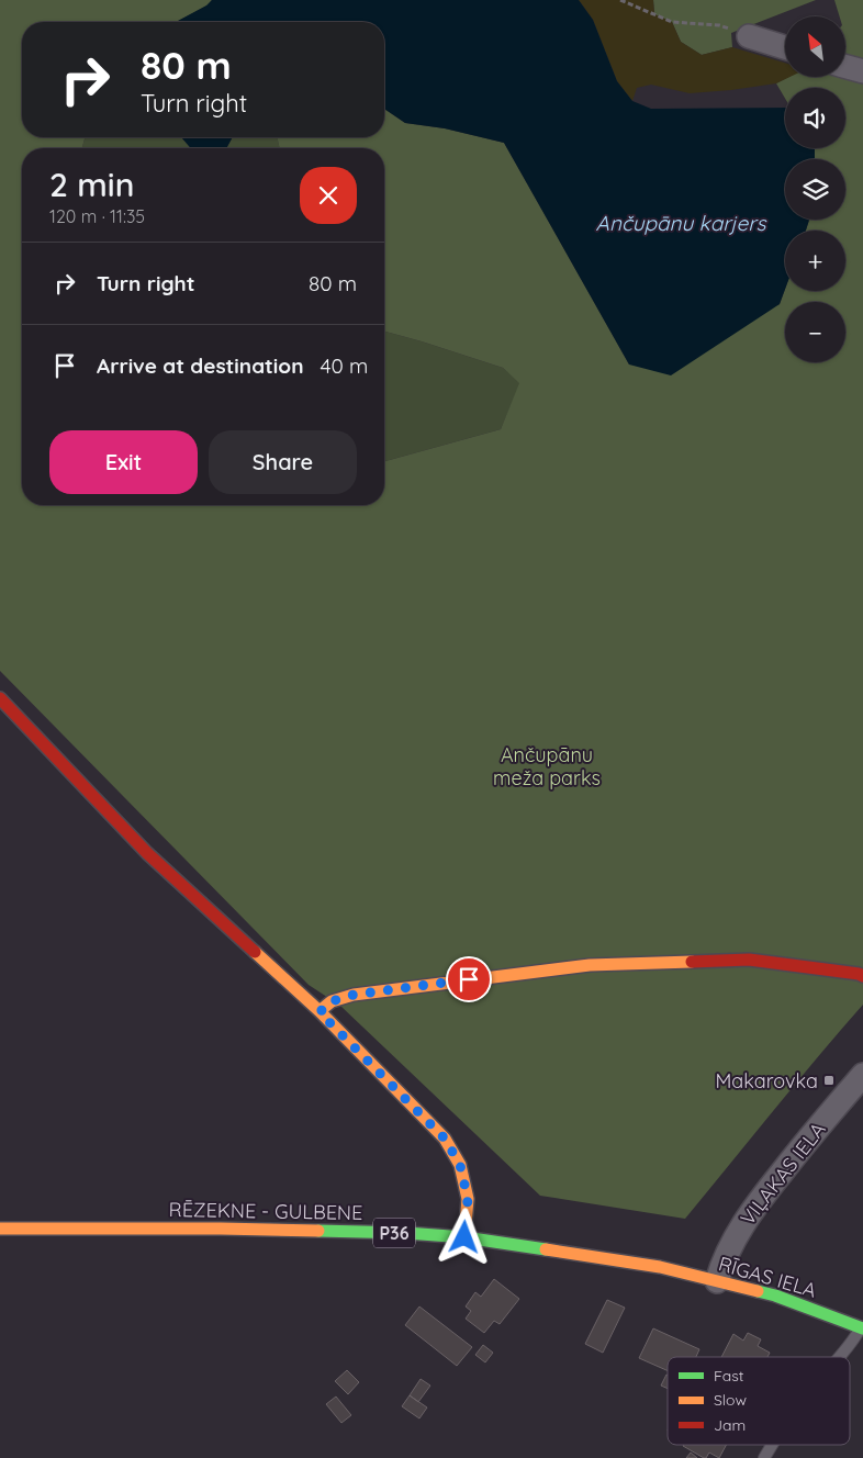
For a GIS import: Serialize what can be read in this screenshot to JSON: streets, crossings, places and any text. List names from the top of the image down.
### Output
{
  "streets": {
    "street": [
      "VIĻAKAS IELA",
      "RĒZEKNE - GULBENE",
      "P36",
      "RĪGAS IELA"
    ]
  },
  "crossings": [
    ["VIĻAKAS IELA", "RĪGAS IELA"],
    ["RĒZEKNE - GULBENE", "RĪGAS IELA"]
  ],
  "water": ["Ančupānu karjers"],
  "parks": ["Ančupānu meža parks"],
  "places": {
    "transit": ["Makarovka"]
  },
  "legend": ["Fast", "Slow", "Jam"],
  "north": "top left",
  "page": {
    "map_buttons": ["+", "−"],
    "turn": ["80 m", "Turn right"],
    "heading": ["2 min", "120 m · 11:35"],
    "list": [
      {
        "name": "Turn right",
        "value": "80 m"
      },
      {
        "name": "Arrive at destination",
        "value": "40 m"
      }
    ],
    "buttons": ["Exit", "Share"]
  }
}
